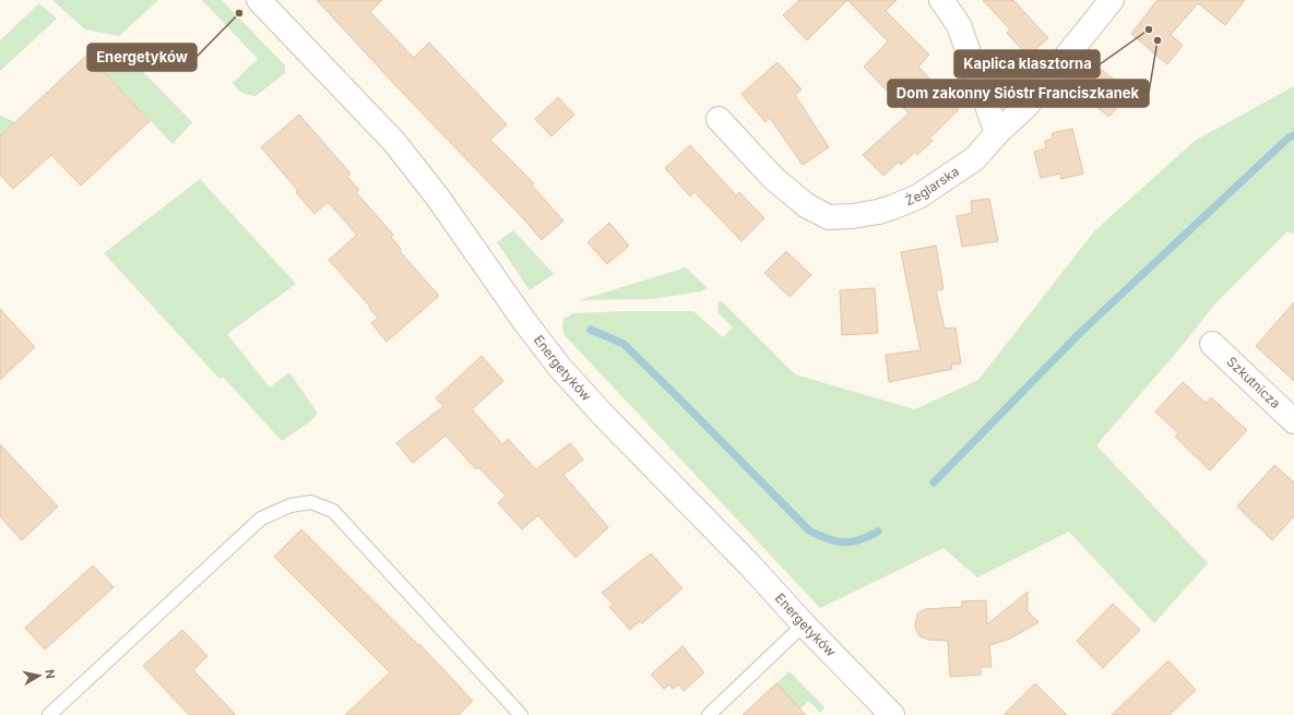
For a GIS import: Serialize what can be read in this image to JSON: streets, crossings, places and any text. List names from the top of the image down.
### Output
{
  "streets": {
    "street": ["Żeglarska", "Energetyków", "Szkutnicza"]
  },
  "places": ["Energetyków", "Kaplica klasztorna", "Dom zakonny Sióstr Franciszkanek"],
  "north": "right"
}
